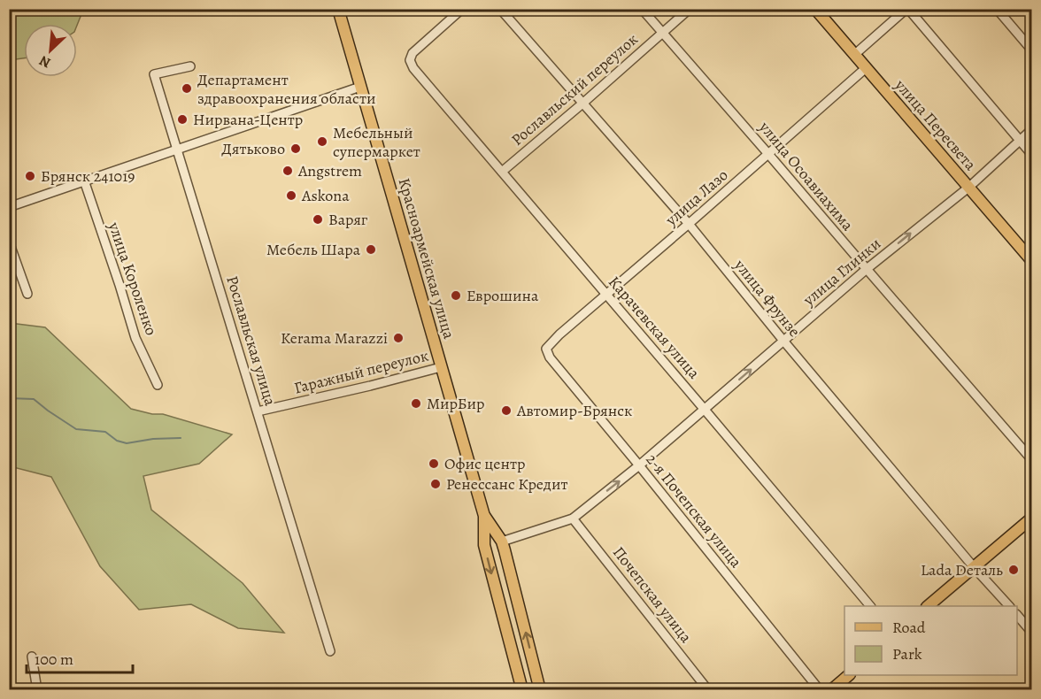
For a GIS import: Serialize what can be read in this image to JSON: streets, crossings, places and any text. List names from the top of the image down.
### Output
{
  "streets": {
    "main road": ["улица Пересвета", "Красноармейская улица"],
    "street": [
      "Рославльский переулок",
      "улица Осоавиахима",
      "улица Лазо",
      "улица Глинки",
      "улица Короленко",
      "улица Фрунзе",
      "Карачевская улица",
      "Рославльская улица",
      "Гаражный переулок",
      "2-я Почепская улица",
      "Почепская улица"
    ]
  },
  "crossings": [
    ["Рославльский переулок", "улица Осоавиахима"],
    ["Рославльский переулок", "улица Фрунзе"],
    ["Рославльский переулок", "Карачевская улица"],
    ["улица Пересвета", "улица Лазо"],
    ["улица Пересвета", "улица Глинки"],
    ["улица Осоавиахима", "улица Лазо"],
    ["улица Осоавиахима", "улица Глинки"],
    ["улица Лазо", "улица Фрунзе"],
    ["улица Лазо", "Карачевская улица"],
    ["улица Лазо", "2-я Почепская улица"],
    ["Красноармейская улица", "Гаражный переулок"],
    ["улица Глинки", "улица Фрунзе"],
    ["улица Глинки", "Карачевская улица"],
    ["улица Глинки", "2-я Почепская улица"],
    ["улица Глинки", "Почепская улица"],
    ["Рославльская улица", "Гаражный переулок"]
  ],
  "one_way": ["улица Глинки"],
  "places": [
    "Департамент здравоохранения области",
    "Нирвана-Центр",
    "Мебельный супермаркет",
    "Дятьково",
    "Angstrem",
    "Брянск 241019",
    "Askona",
    "Варяг",
    "Мебель Шара",
    "Еврошина",
    "Kerama Marazzi",
    "МирБир",
    "Автомир-Брянск",
    "Офис центр",
    "Ренессанс Кредит",
    "Lada Dеталь"
  ],
  "legend": ["Road", "Park"],
  "scale_bar": "100 m",
  "north": "bottom left"
}
